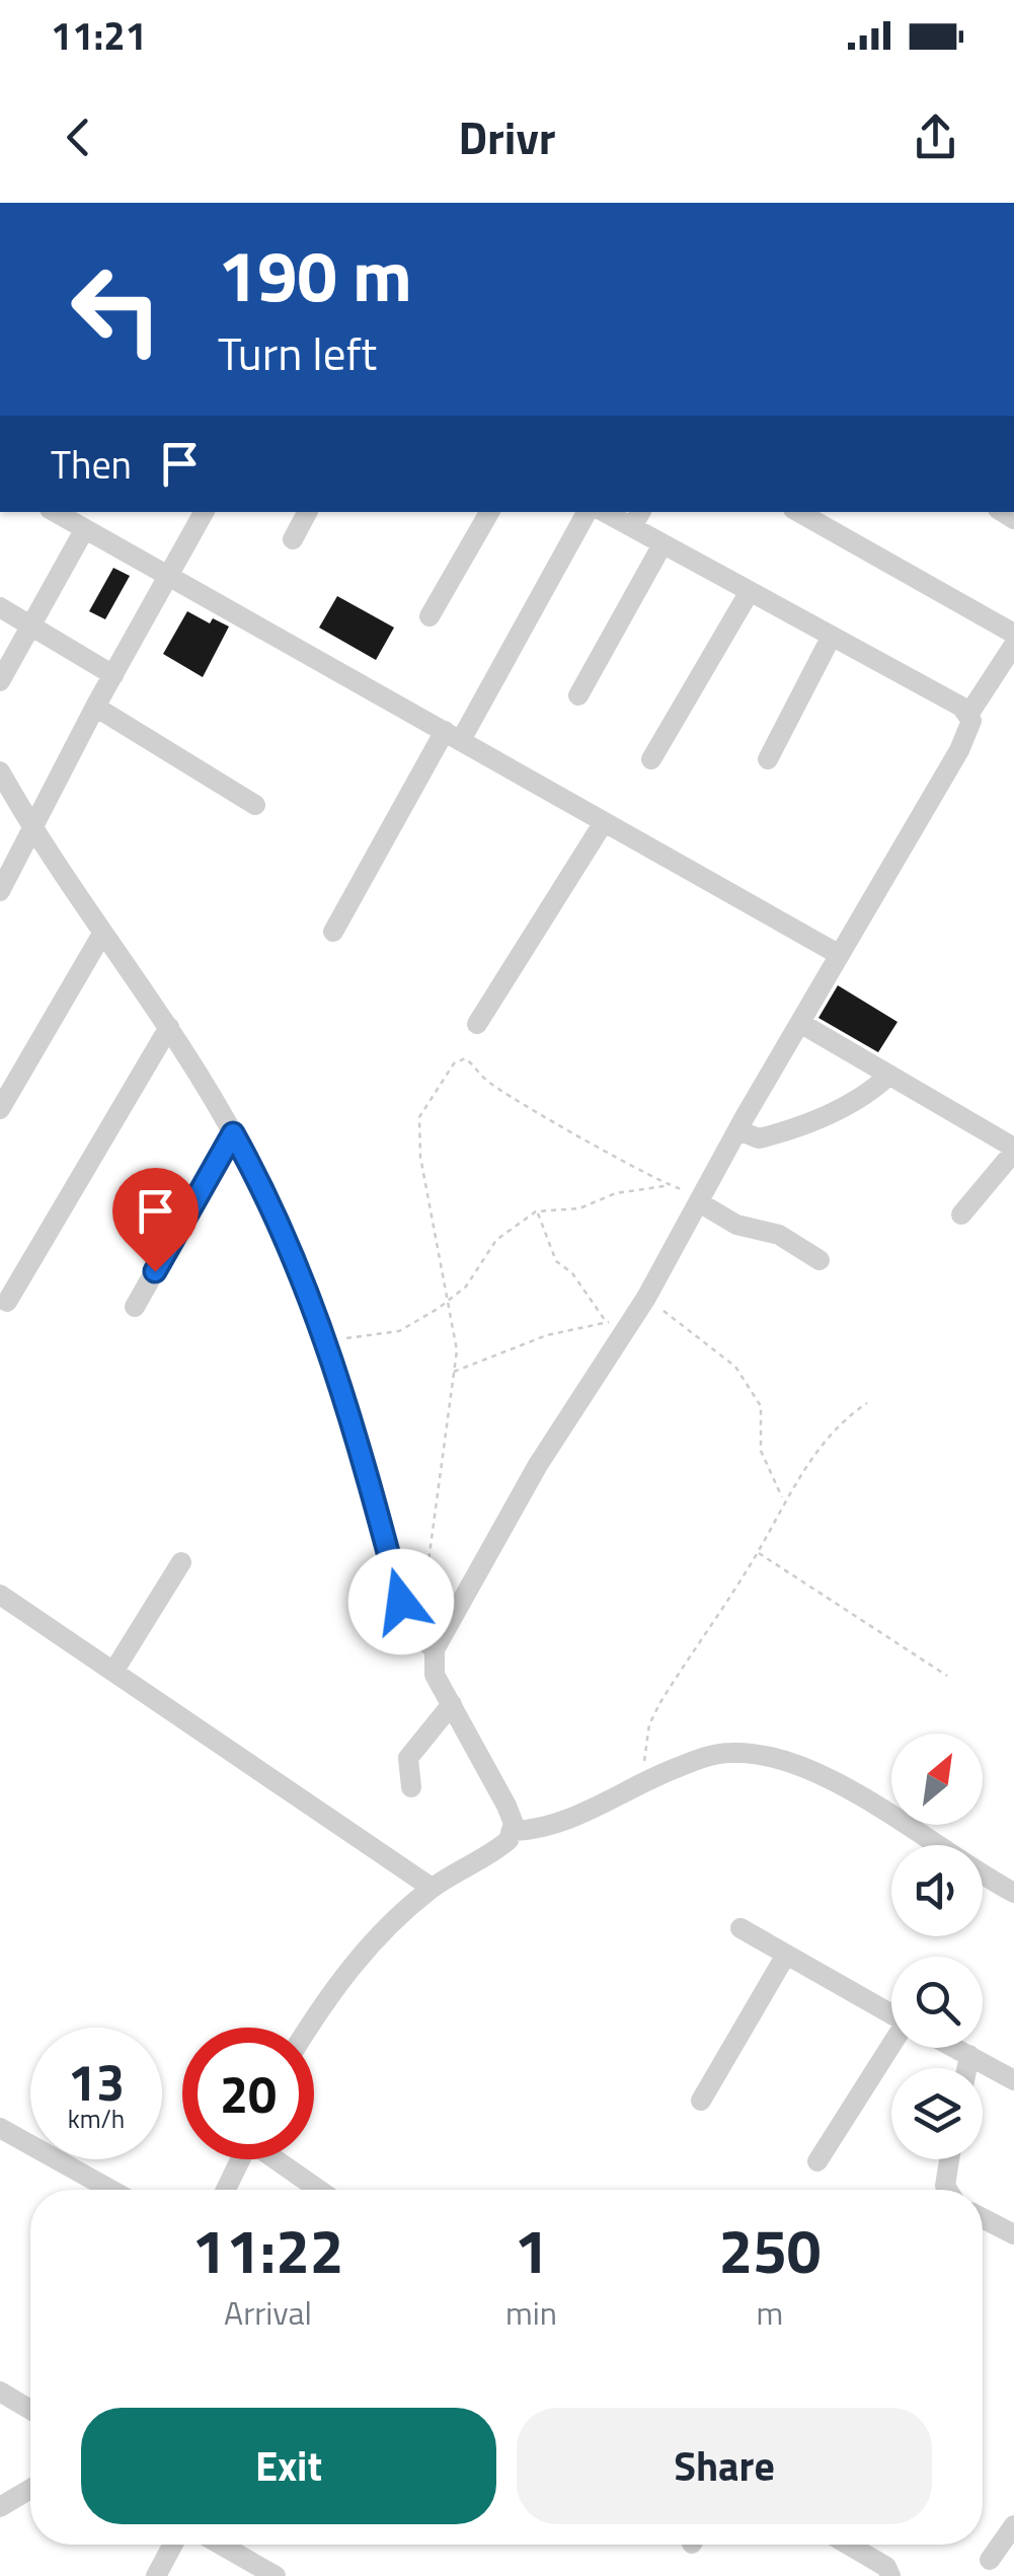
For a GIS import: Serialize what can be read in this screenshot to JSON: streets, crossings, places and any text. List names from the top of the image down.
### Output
{
  "north": "top right",
  "page": {
    "status": "11:21",
    "header": "Drivr",
    "turn": ["190 m", "Turn left"],
    "then": "Then",
    "speed": "13 km/h",
    "limit": "20",
    "eta": [
      "11:22",
      "Arrival",
      "1",
      "min",
      "250",
      "m"
    ],
    "buttons": ["Exit", "Share"]
  }
}
